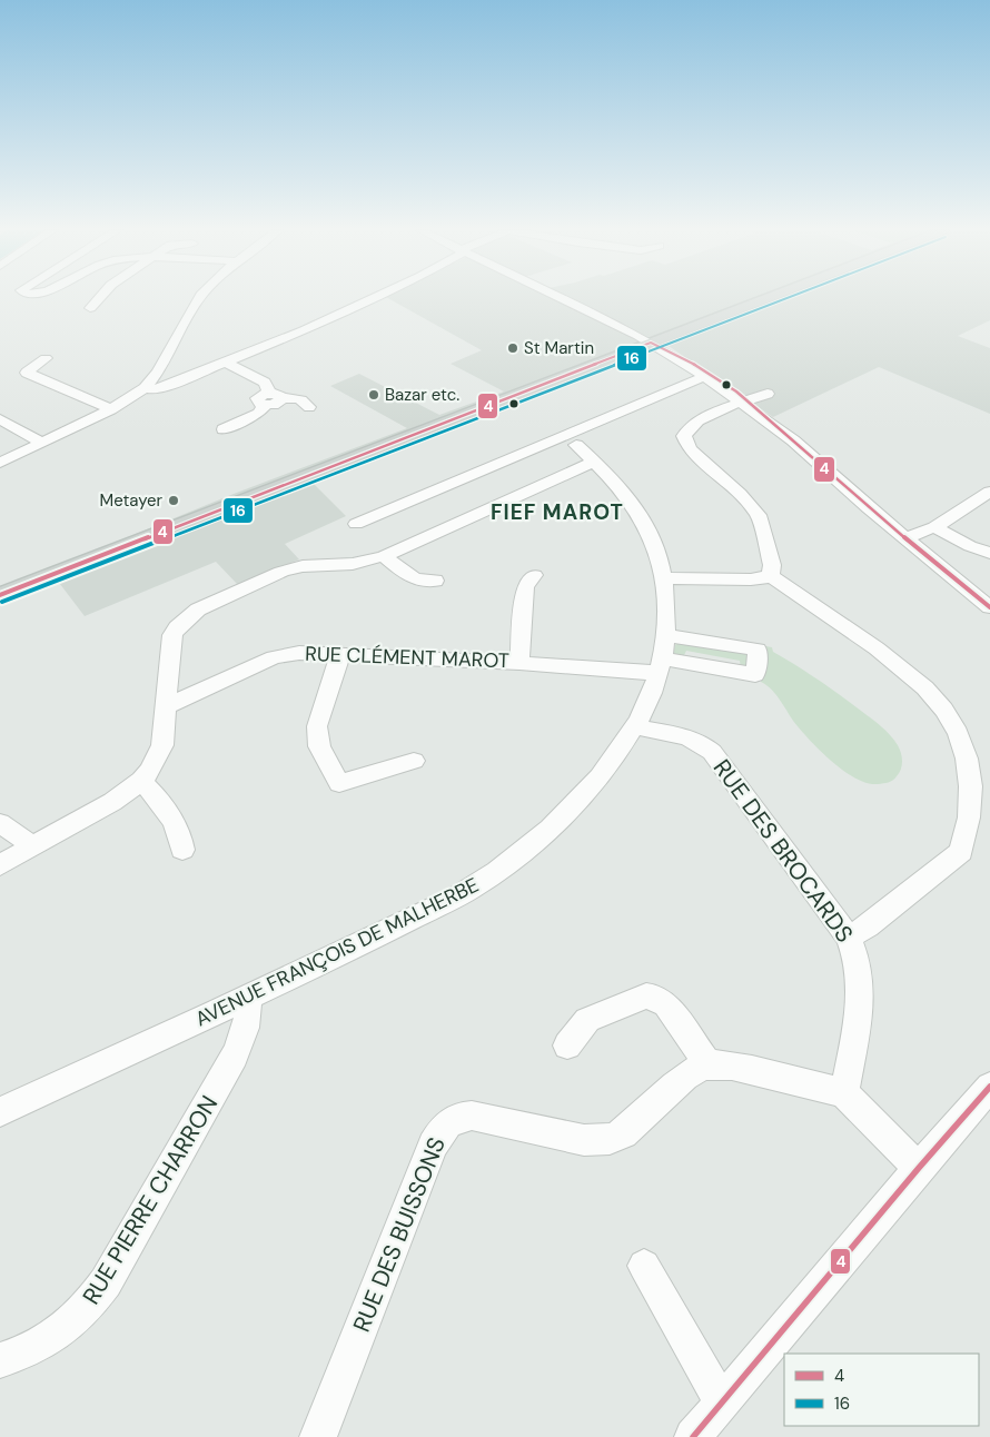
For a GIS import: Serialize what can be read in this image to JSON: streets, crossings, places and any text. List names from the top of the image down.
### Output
{
  "streets": {
    "street": [
      "RUE CLÉMENT MAROT",
      "RUE DES BROCARDS",
      "AVENUE FRANÇOIS DE MALHERBE",
      "RUE PIERRE CHARRON",
      "RUE DES BUISSONS"
    ]
  },
  "crossings": [
    ["RUE CLÉMENT MAROT", "AVENUE FRANÇOIS DE MALHERBE"],
    ["RUE DES BROCARDS", "AVENUE FRANÇOIS DE MALHERBE"],
    ["AVENUE FRANÇOIS DE MALHERBE", "RUE PIERRE CHARRON"]
  ],
  "districts": ["FIEF MAROT"],
  "places": ["St Martin", "Bazar etc.", "Metayer"],
  "lines": ["transit line 16", "transit line 4"],
  "legend": ["4", "16"]
}
